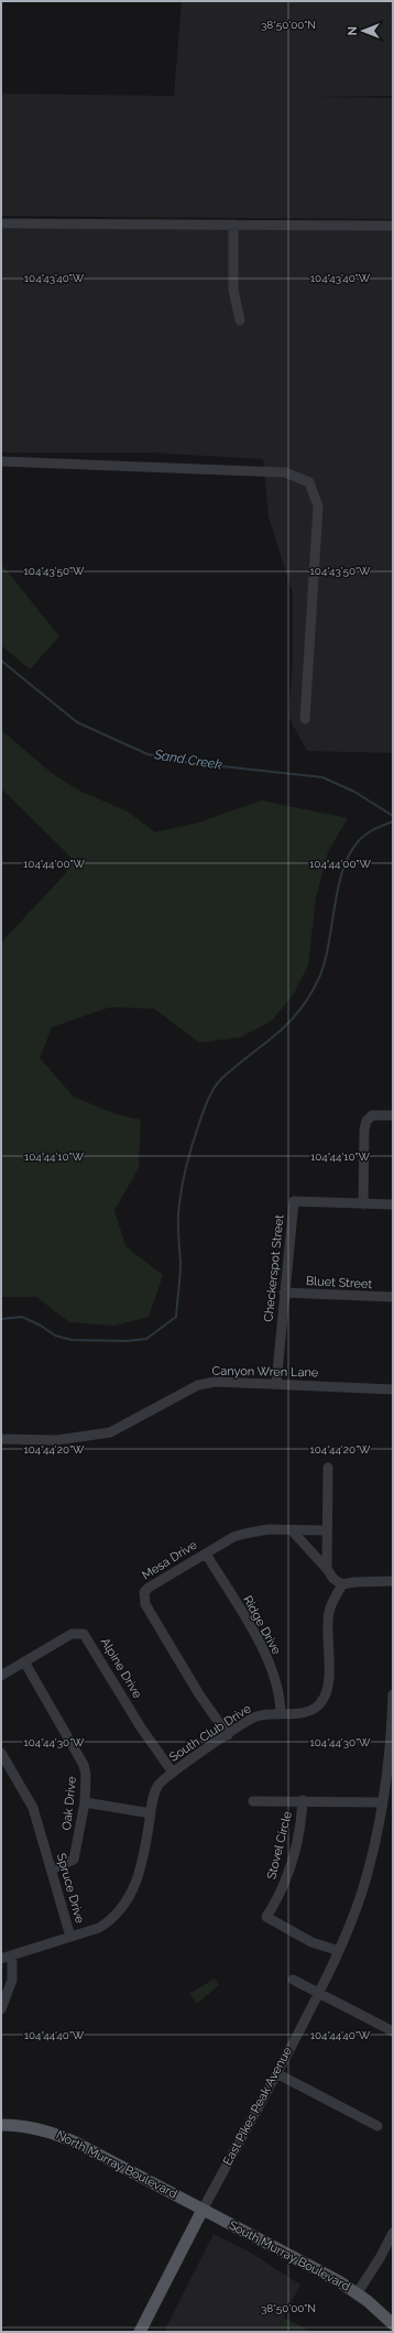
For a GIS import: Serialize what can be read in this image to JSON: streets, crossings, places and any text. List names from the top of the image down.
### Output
{
  "streets": {
    "main road": ["East Pikes Peak Avenue", "North Murray Boulevard", "South Murray Boulevard"],
    "street": [
      "Checkerspot Street",
      "Bluet Street",
      "Canyon Wren Lane",
      "Mesa Drive",
      "Ridge Drive",
      "Alpine Drive",
      "South Club Drive",
      "Oak Drive",
      "Stovel Circle",
      "Spruce Drive"
    ]
  },
  "crossings": [
    ["Checkerspot Street", "Bluet Street"],
    ["Checkerspot Street", "Canyon Wren Lane"],
    ["Mesa Drive", "Ridge Drive"],
    ["Mesa Drive", "South Club Drive"],
    ["Ridge Drive", "South Club Drive"],
    ["Alpine Drive", "South Club Drive"],
    ["Alpine Drive", "Oak Drive"],
    ["South Club Drive", "Spruce Drive"],
    ["Oak Drive", "Spruce Drive"],
    ["Stovel Circle", "East Pikes Peak Avenue"],
    ["East Pikes Peak Avenue", "North Murray Boulevard"],
    ["East Pikes Peak Avenue", "South Murray Boulevard"],
    ["North Murray Boulevard", "South Murray Boulevard"]
  ],
  "water": ["Sand Creek"],
  "north": "left",
  "coordinates": [
    "38°50'00\"N",
    "104°43'40\"W",
    "104°43'50\"W",
    "104°44'00\"W",
    "104°44'10\"W",
    "104°44'20\"W",
    "104°44'30\"W",
    "104°44'40\"W"
  ]
}
